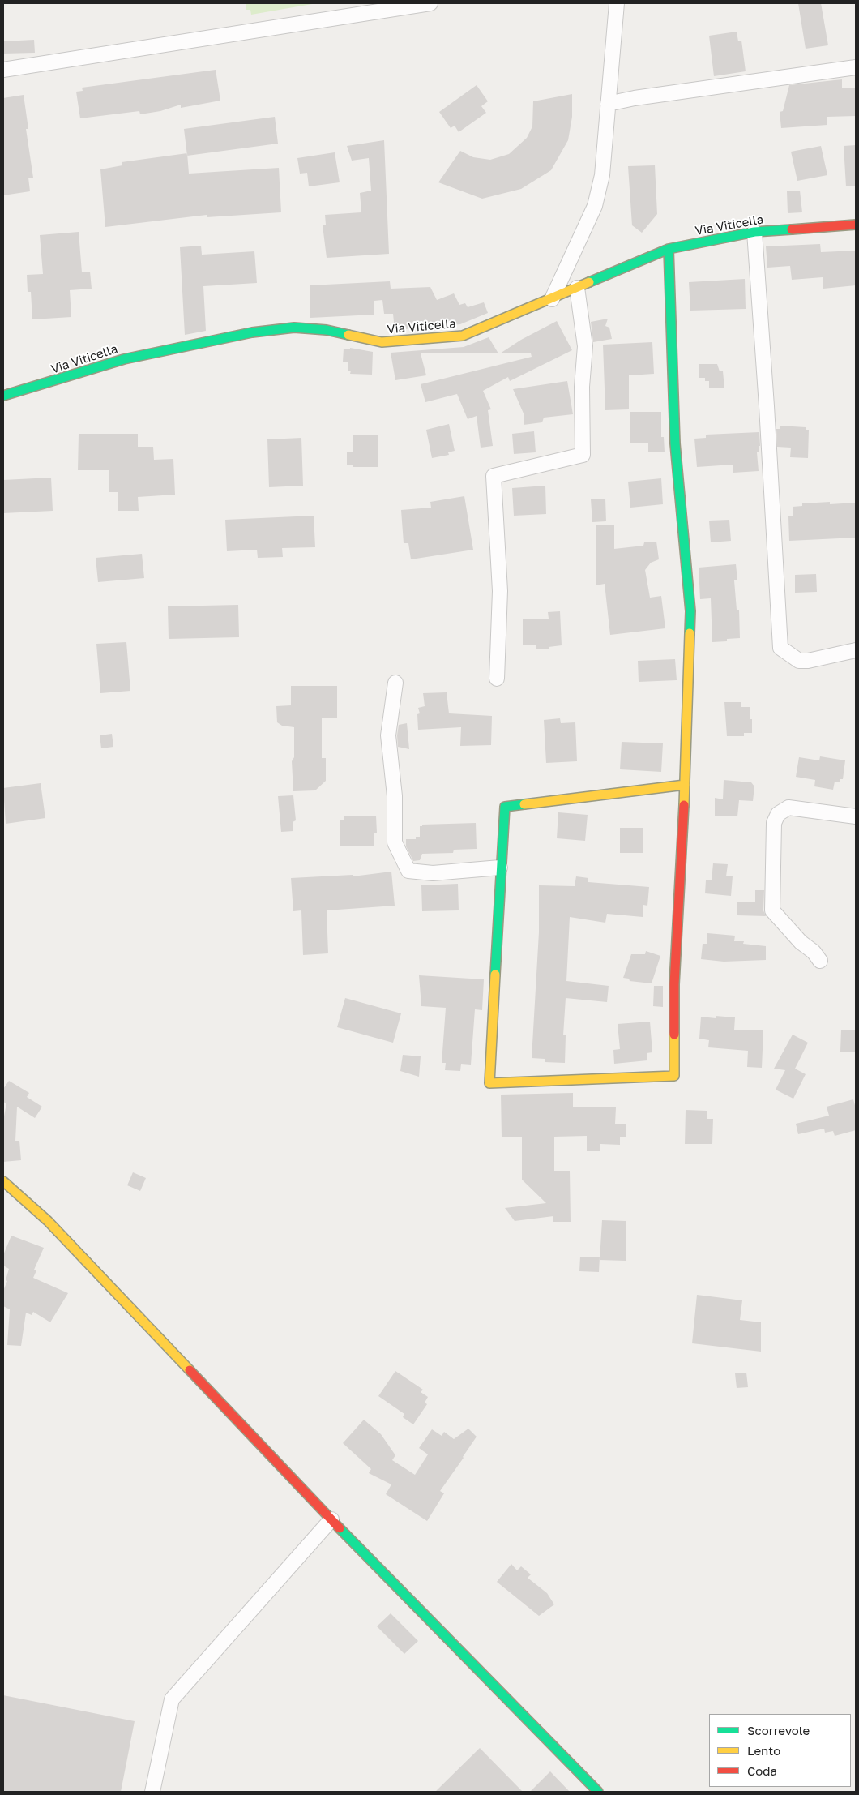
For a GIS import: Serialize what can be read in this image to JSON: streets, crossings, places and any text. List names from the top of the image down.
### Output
{
  "streets": {
    "street": ["Via Viticella"]
  },
  "legend": ["Scorrevole", "Lento", "Coda"]
}
